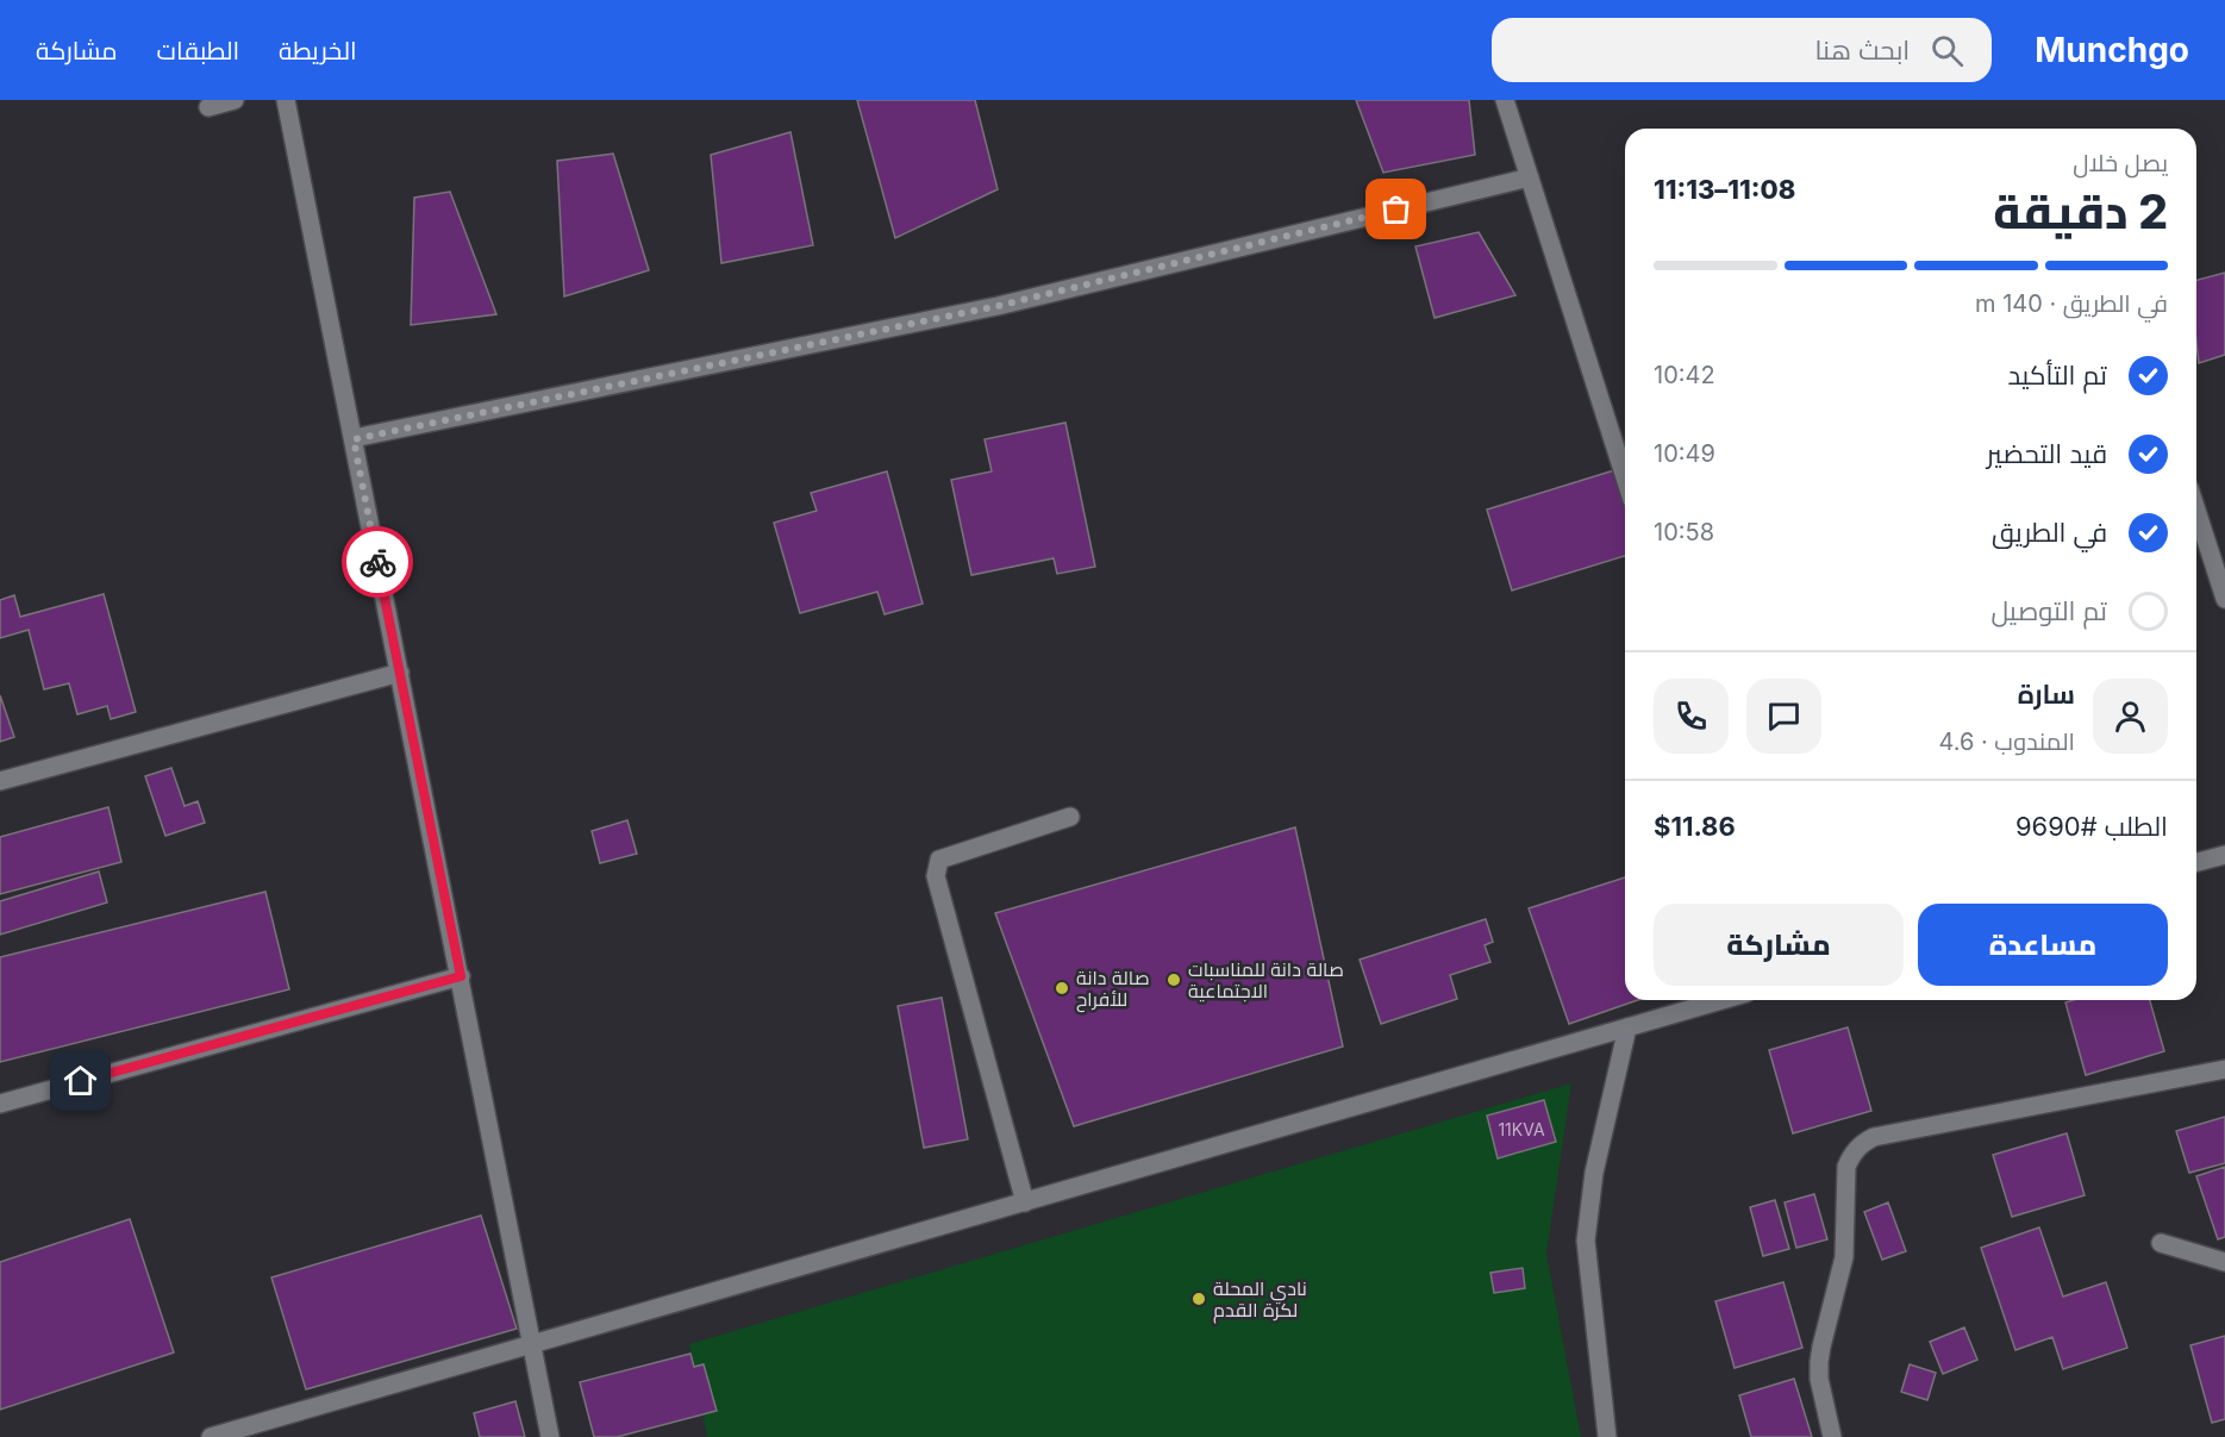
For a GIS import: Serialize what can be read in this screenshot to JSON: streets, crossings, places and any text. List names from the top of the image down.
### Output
{
  "places": ["صالة دانة للمناسبات الاجتماعية", "صالة دانة للأفراح", "نادي المحلة لكرة القدم"],
  "house_numbers": ["11KVA"],
  "page": {
    "header": "Munchgo",
    "search": "ابحث هنا",
    "nav": ["الخريطة", "الطبقات", "مشاركة"],
    "heading": ["2 دقيقة", "يصل خلال", "11:08–11:13"],
    "panel": [
      "سارة",
      "المندوب · 4.6",
      "الطلب #9690",
      "$11.86"
    ],
    "bar": "في الطريق · 140 m",
    "list": [
      ["تم التأكيد", "10:42"],
      ["قيد التحضير", "10:49"],
      ["في الطريق", "10:58"],
      "تم التوصيل"
    ],
    "buttons": ["مساعدة", "مشاركة"]
  }
}
